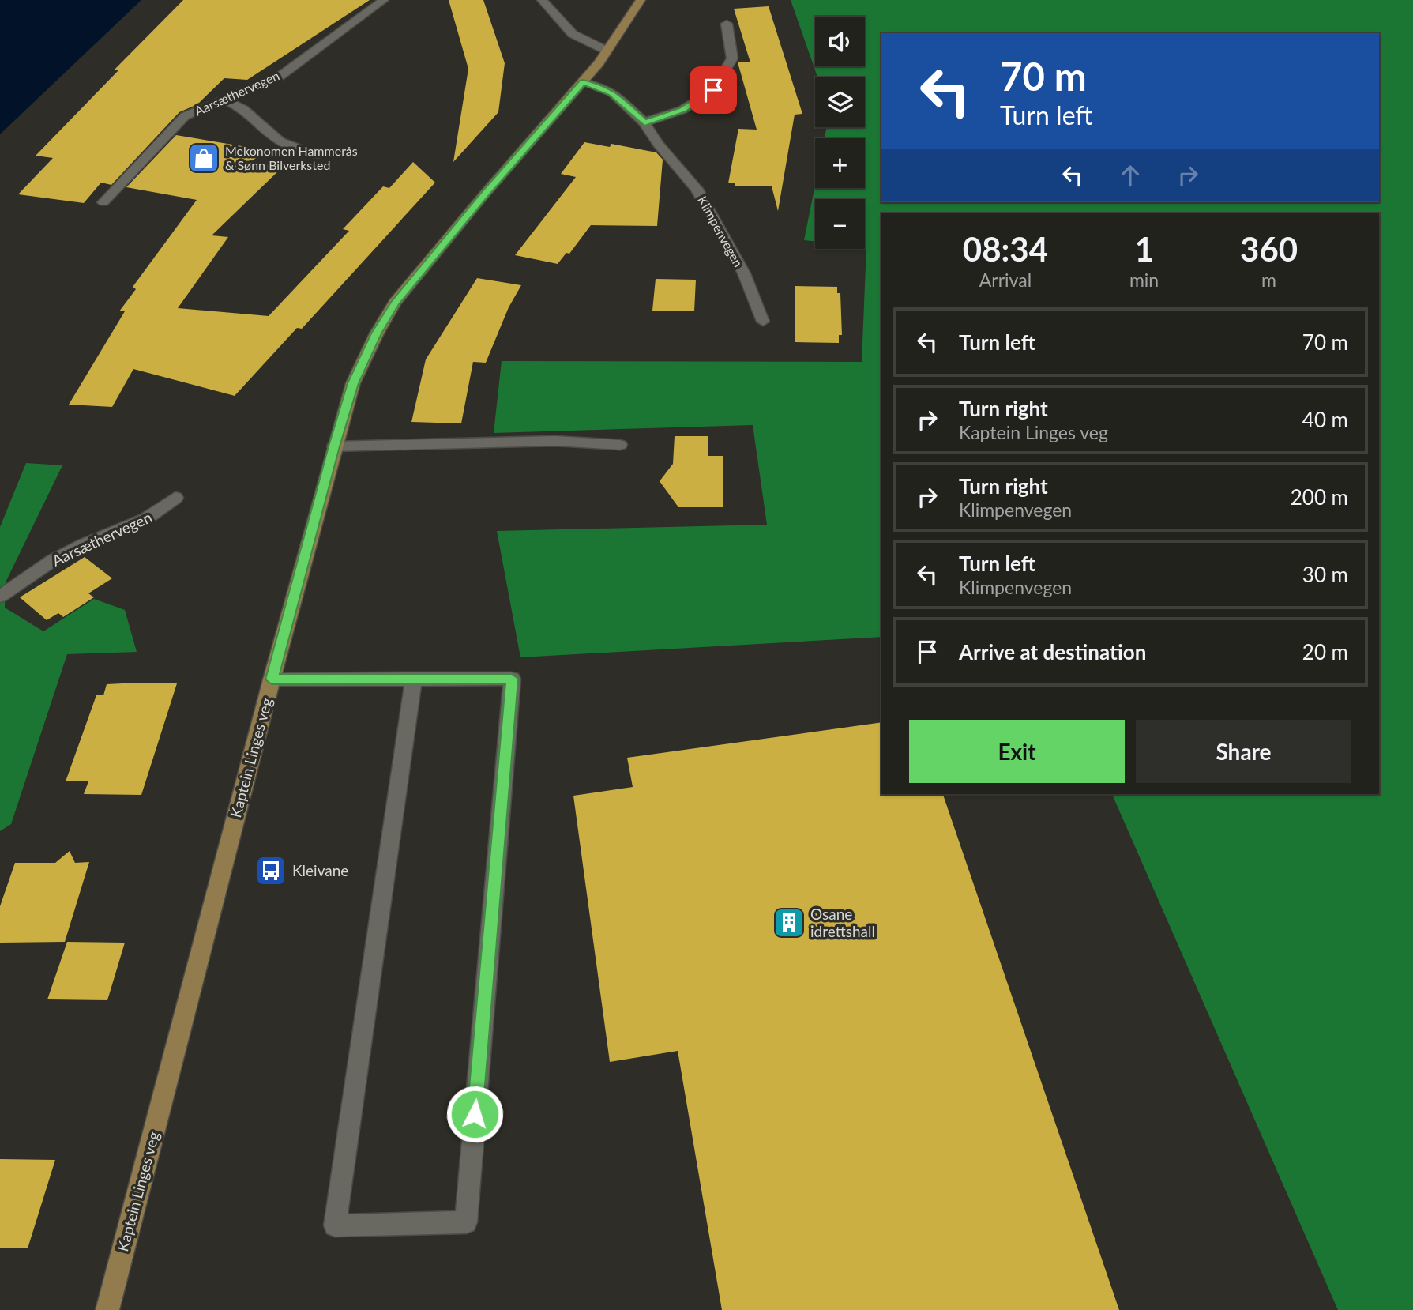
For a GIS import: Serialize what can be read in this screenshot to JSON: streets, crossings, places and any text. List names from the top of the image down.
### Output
{
  "streets": {
    "main road": ["Kaptein Linges veg"],
    "street": ["Aarsæthervegen", "Klimpenvegen"]
  },
  "crossings": [
    ["Klimpenvegen", "Kaptein Linges veg"]
  ],
  "places": {
    "shop": ["Mekonomen Hammerås & Sønn Bilverksted"],
    "bus stop": ["Kleivane"],
    "building": ["Osane idrettshall"]
  },
  "page": {
    "map_buttons": ["+", "−"],
    "turn": ["70 m", "Turn left"],
    "eta": [
      "08:34",
      "Arrival",
      "1",
      "min",
      "360",
      "m"
    ],
    "list": [
      {
        "name": "Turn left",
        "value": "70 m"
      },
      {
        "name": "Turn right",
        "note": "Kaptein Linges veg",
        "value": "40 m"
      },
      {
        "name": "Turn right",
        "note": "Klimpenvegen",
        "value": "200 m"
      },
      {
        "name": "Turn left",
        "note": "Klimpenvegen",
        "value": "30 m"
      },
      {
        "name": "Arrive at destination",
        "value": "20 m"
      }
    ],
    "buttons": ["Exit", "Share"]
  }
}
